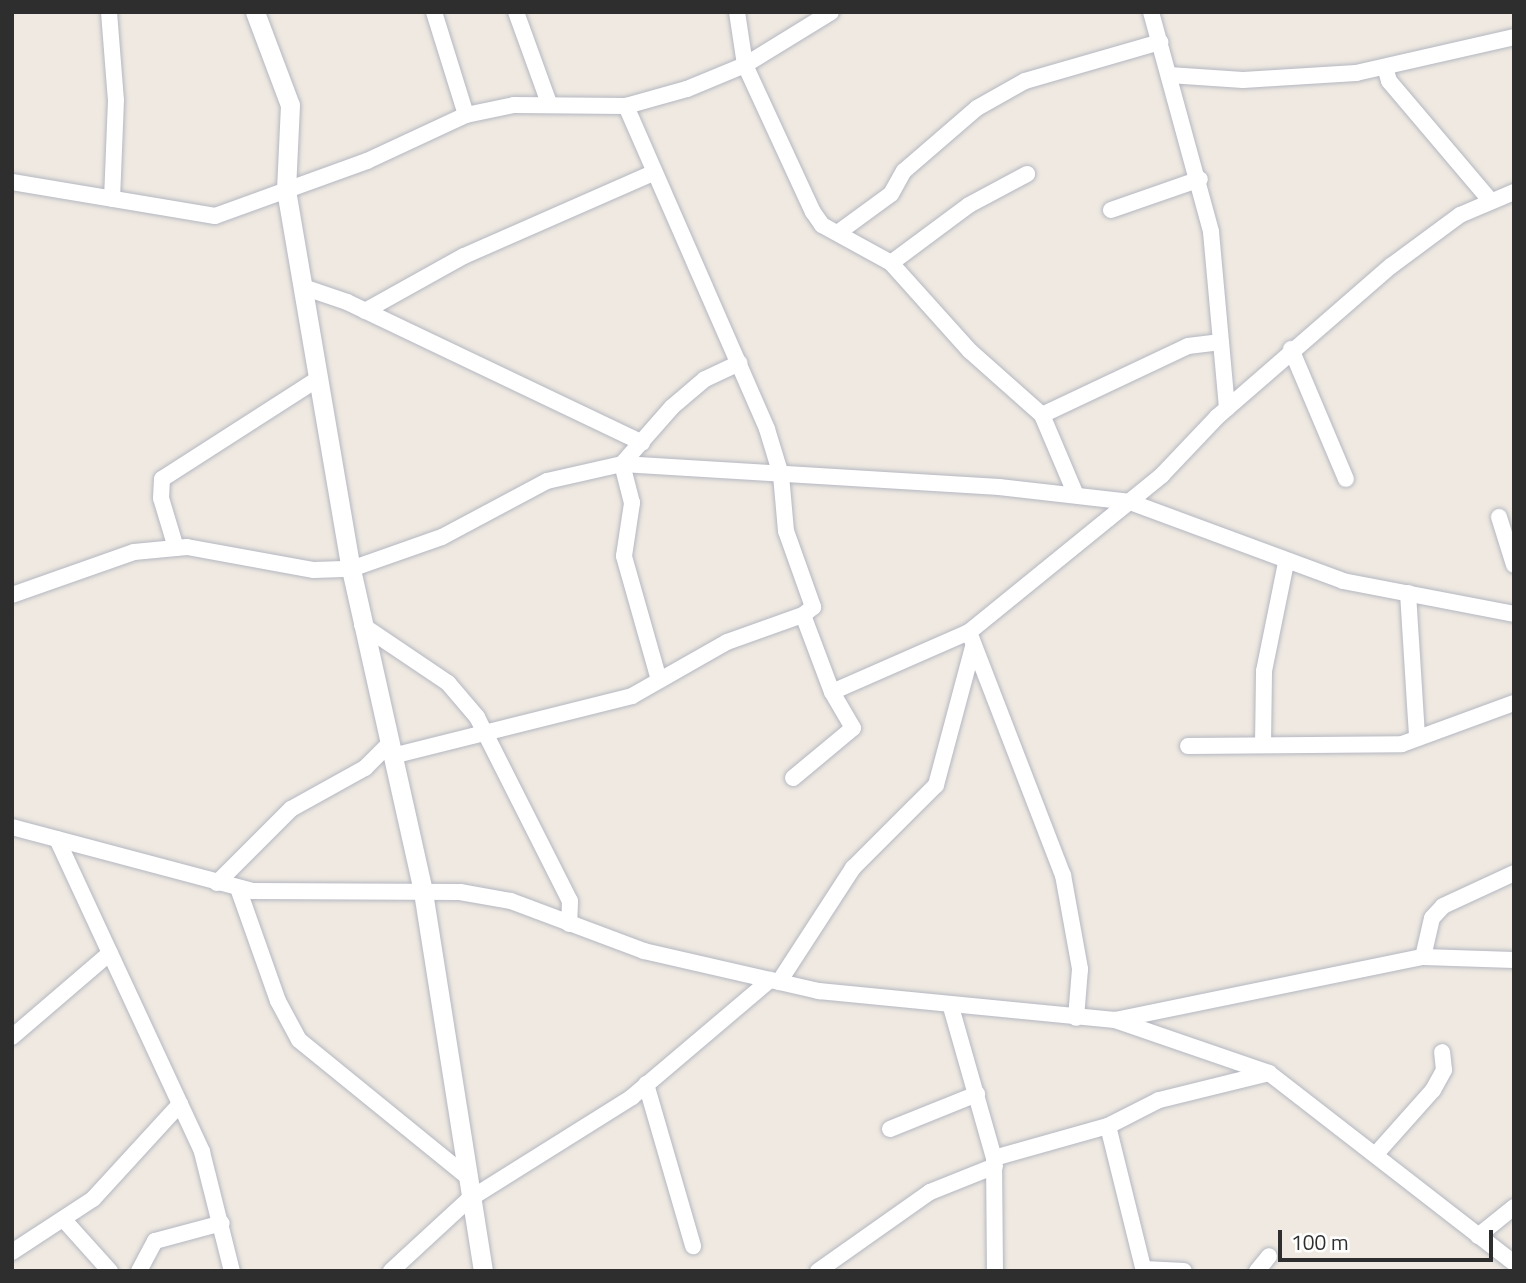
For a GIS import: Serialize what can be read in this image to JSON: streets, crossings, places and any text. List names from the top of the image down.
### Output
{
  "scale_bar": "100 m"
}
